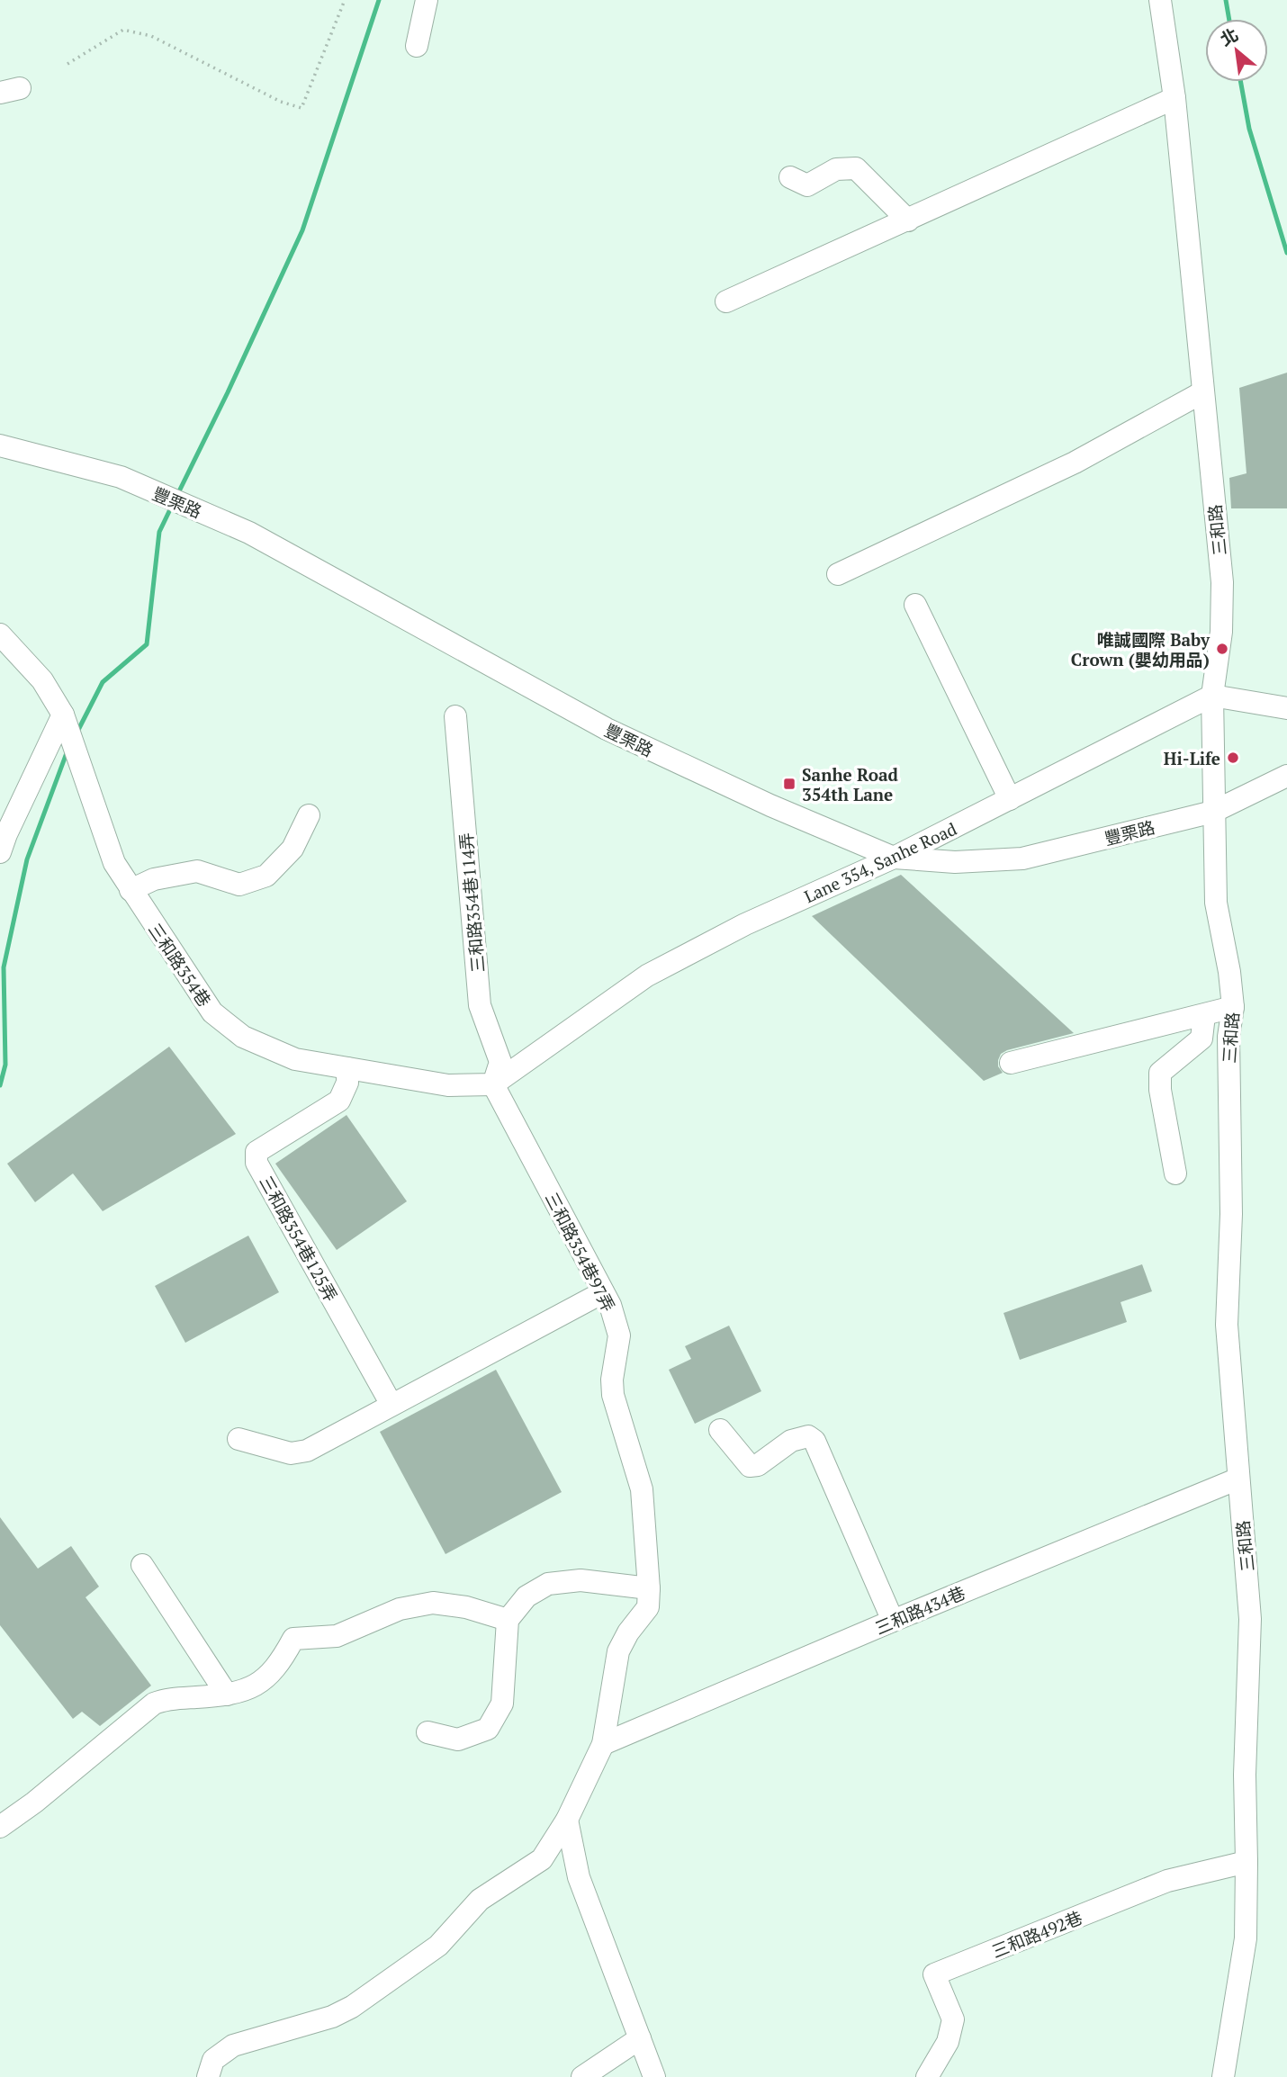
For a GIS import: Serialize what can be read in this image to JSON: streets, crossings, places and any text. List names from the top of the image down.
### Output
{
  "streets": {
    "street": [
      "豐栗路",
      "三和路",
      "Lane 354, Sanhe Road",
      "三和路354巷114弄",
      "三和路354巷",
      "三和路354巷125弄",
      "三和路354巷97弄",
      "三和路434巷",
      "三和路492巷"
    ]
  },
  "crossings": [
    ["豐栗路", "三和路"],
    ["豐栗路", "Lane 354, Sanhe Road"],
    ["三和路", "Lane 354, Sanhe Road"],
    ["三和路", "三和路434巷"],
    ["三和路", "三和路492巷"],
    ["Lane 354, Sanhe Road", "三和路354巷114弄"],
    ["Lane 354, Sanhe Road", "三和路354巷"],
    ["Lane 354, Sanhe Road", "三和路354巷97弄"],
    ["三和路354巷114弄", "三和路354巷"],
    ["三和路354巷114弄", "三和路354巷97弄"],
    ["三和路354巷", "三和路354巷125弄"],
    ["三和路354巷", "三和路354巷97弄"],
    ["三和路354巷97弄", "三和路434巷"]
  ],
  "places": {
    "other": ["唯誠國際 Baby Crown (嬰幼用品)", "Hi-Life"],
    "transit": ["Sanhe Road 354th Lane"]
  },
  "north": "top left"
}
